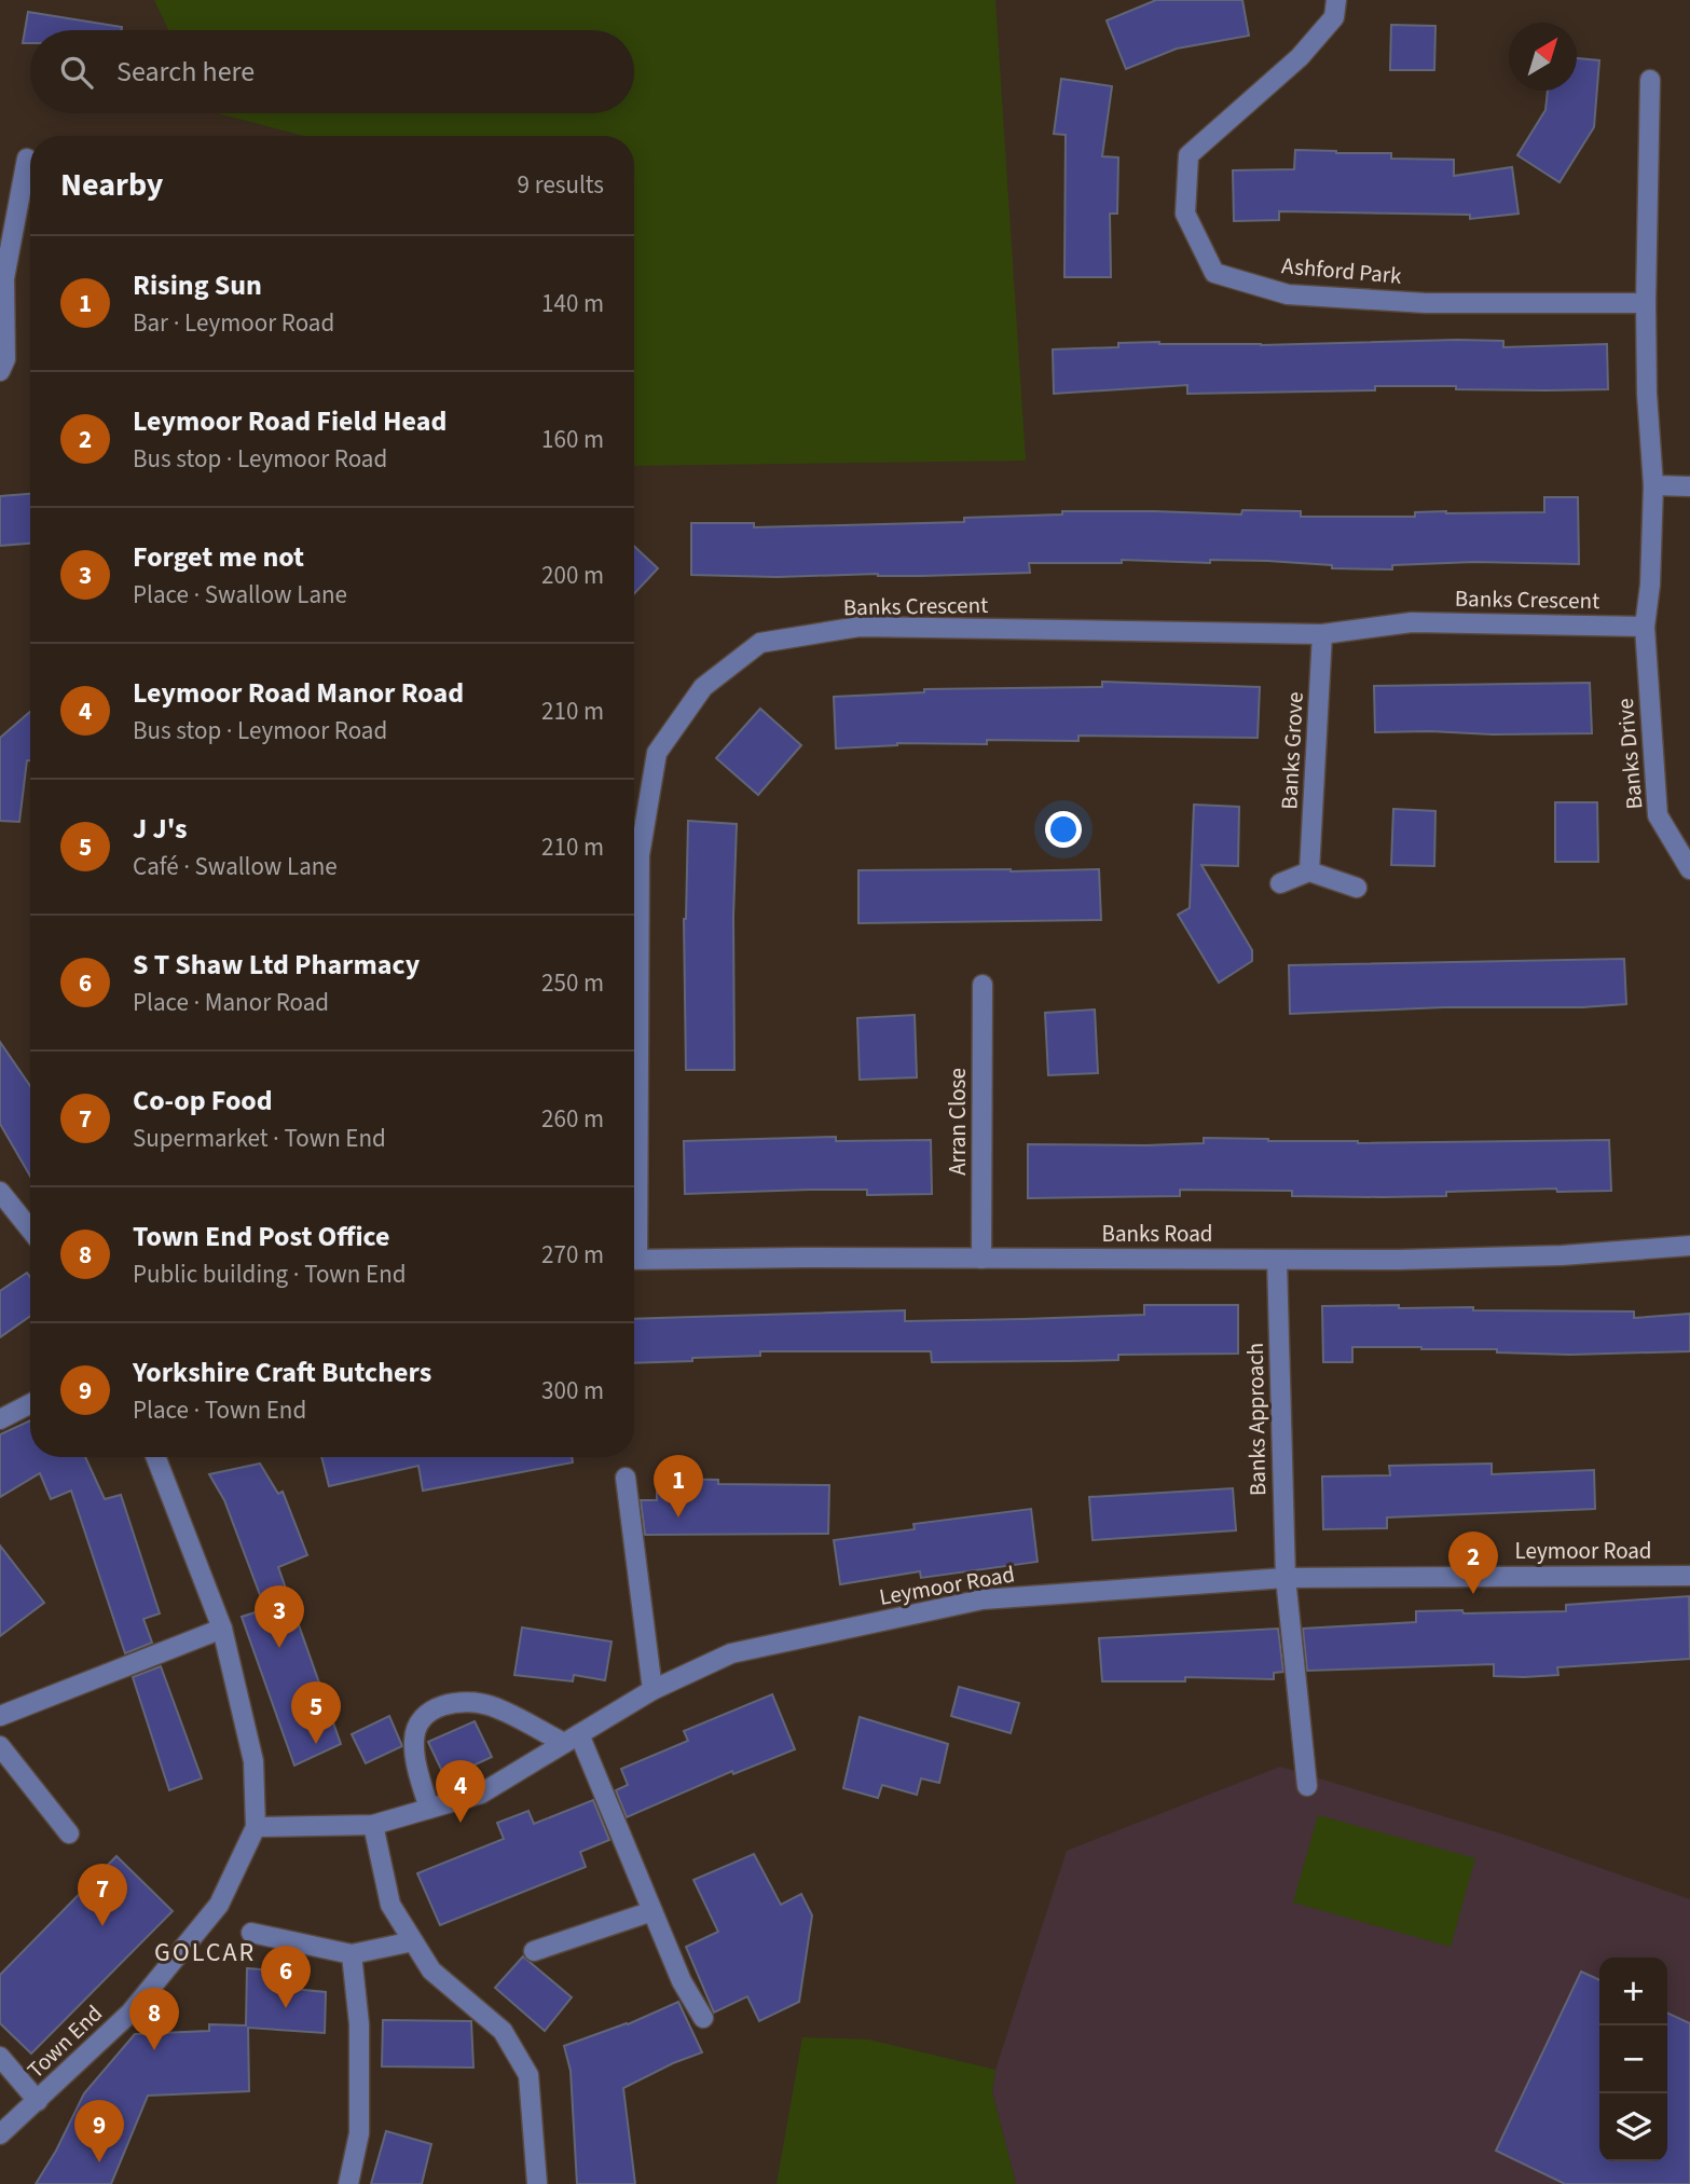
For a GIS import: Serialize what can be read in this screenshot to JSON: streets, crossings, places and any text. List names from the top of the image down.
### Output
{
  "streets": {
    "street": [
      "Ashford Park",
      "Banks Crescent",
      "Banks Grove",
      "Banks Drive",
      "Arran Close",
      "Banks Road",
      "Banks Approach",
      "Leymoor Road",
      "Town End"
    ]
  },
  "crossings": [
    ["Banks Crescent", "Banks Grove"],
    ["Banks Crescent", "Banks Drive"],
    ["Arran Close", "Banks Road"],
    ["Banks Road", "Banks Approach"],
    ["Banks Approach", "Leymoor Road"],
    ["Leymoor Road", "Town End"]
  ],
  "districts": ["GOLCAR"],
  "north": "top right",
  "page": {
    "search": "Search here",
    "heading": ["Nearby", "9 results"],
    "list": [
      {
        "mark": "1",
        "name": "Rising Sun",
        "note": "Bar · Leymoor Road",
        "value": "140 m"
      },
      {
        "mark": "2",
        "name": "Leymoor Road Field Head",
        "note": "Bus stop · Leymoor Road",
        "value": "160 m"
      },
      {
        "mark": "3",
        "name": "Forget me not",
        "note": "Place · Swallow Lane",
        "value": "200 m"
      },
      {
        "mark": "4",
        "name": "Leymoor Road Manor Road",
        "note": "Bus stop · Leymoor Road",
        "value": "210 m"
      },
      {
        "mark": "5",
        "name": "J J's",
        "note": "Café · Swallow Lane",
        "value": "210 m"
      },
      {
        "mark": "6",
        "name": "S T Shaw Ltd Pharmacy",
        "note": "Place · Manor Road",
        "value": "250 m"
      },
      {
        "mark": "7",
        "name": "Co-op Food",
        "note": "Supermarket · Town End",
        "value": "260 m"
      },
      {
        "mark": "8",
        "name": "Town End Post Office",
        "note": "Public building · Town End",
        "value": "270 m"
      },
      {
        "mark": "9",
        "name": "Yorkshire Craft Butchers",
        "note": "Place · Town End",
        "value": "300 m"
      }
    ],
    "pins": [
      "1",
      "2",
      "3",
      "5",
      "4",
      "7",
      "6",
      "8",
      "9"
    ],
    "map_buttons": ["+", "−"]
  }
}
